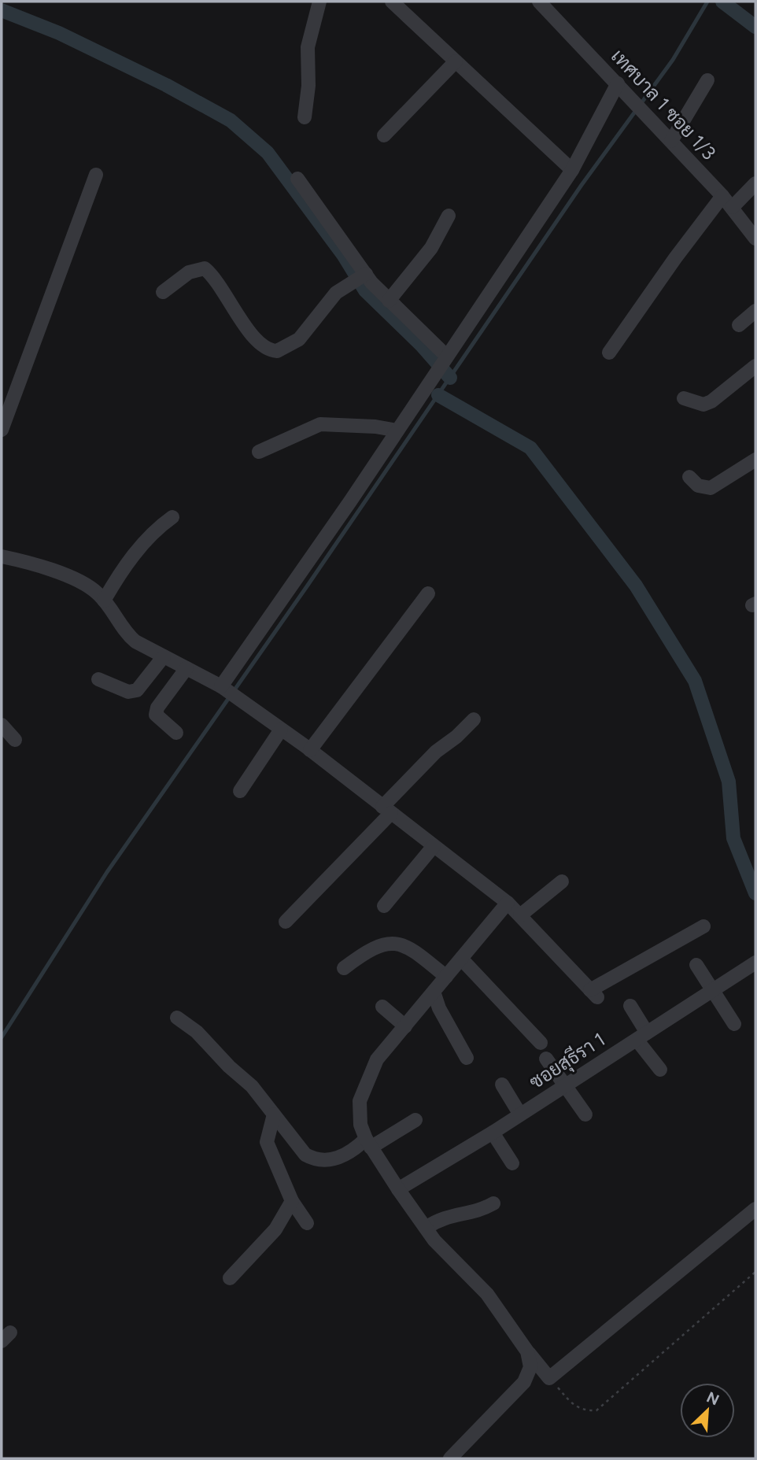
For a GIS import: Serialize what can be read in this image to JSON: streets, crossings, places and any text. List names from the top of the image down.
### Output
{
  "streets": {
    "street": ["เทศบาล 1 ซอย 1/3", "ซอยสุธีรา 1"]
  },
  "north": "top right"
}
